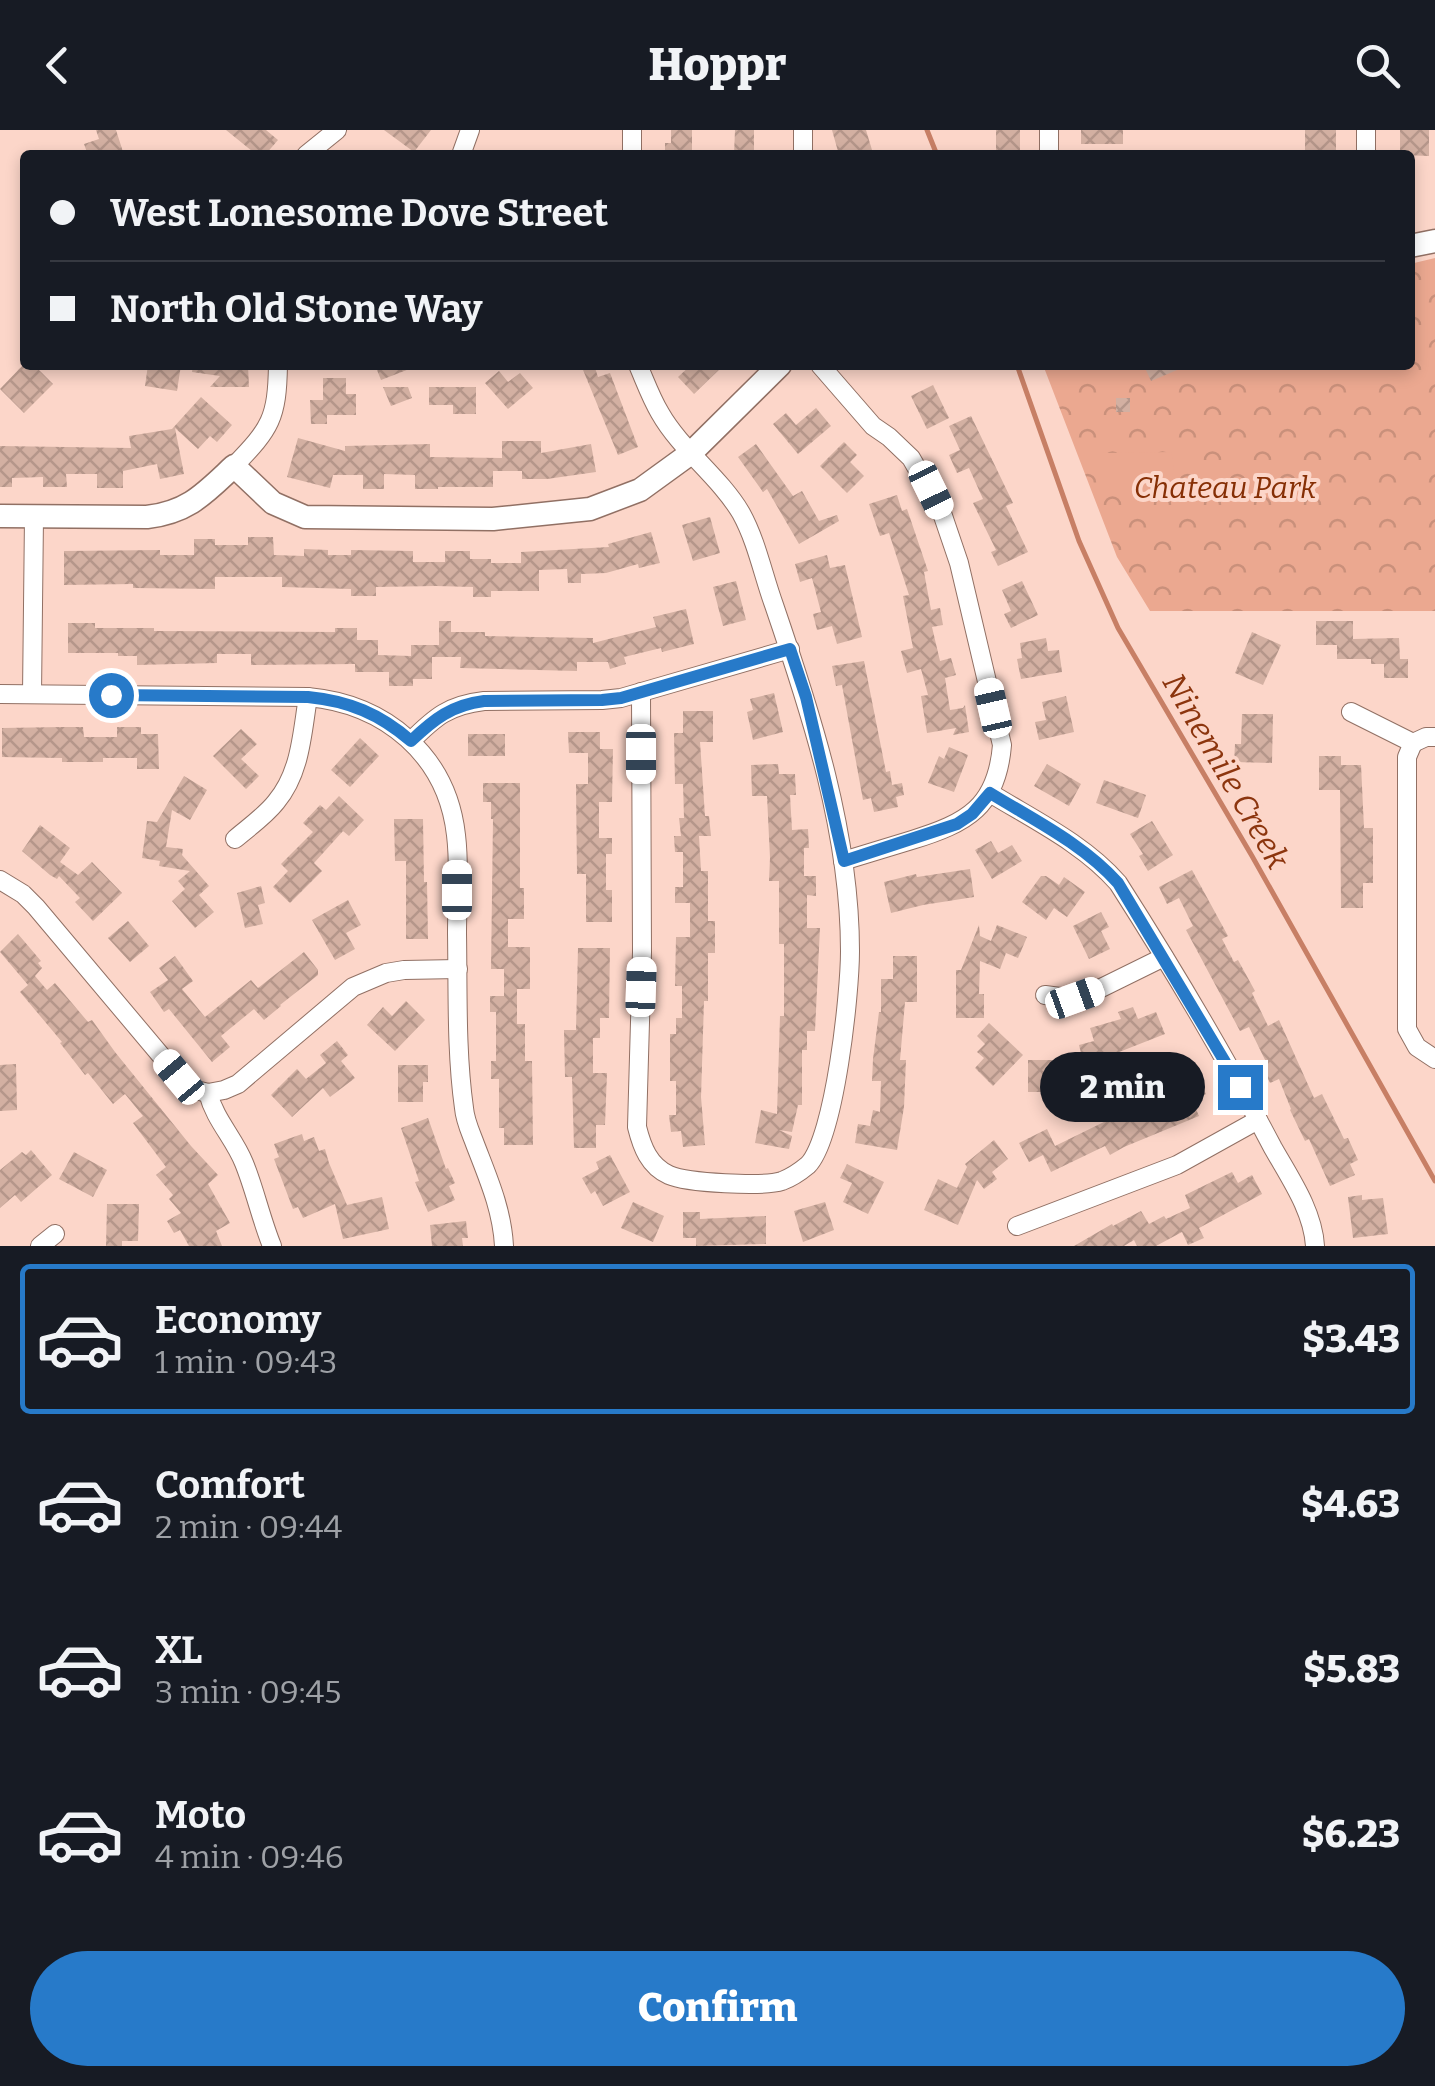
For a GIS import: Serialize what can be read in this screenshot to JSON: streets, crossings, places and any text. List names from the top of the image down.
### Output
{
  "water": ["Ninemile Creek"],
  "parks": ["Chateau Park"],
  "page": {
    "header": "Hoppr",
    "banner": ["West Lonesome Dove Street", "North Old Stone Way"],
    "bubble": "2 min",
    "list": [
      {
        "name": "Economy",
        "note": "1 min · 09:43",
        "value": "$3.43"
      },
      {
        "name": "Comfort",
        "note": "2 min · 09:44",
        "value": "$4.63"
      },
      {
        "name": "XL",
        "note": "3 min · 09:45",
        "value": "$5.83"
      },
      {
        "name": "Moto",
        "note": "4 min · 09:46",
        "value": "$6.23"
      }
    ],
    "buttons": "Confirm"
  }
}
